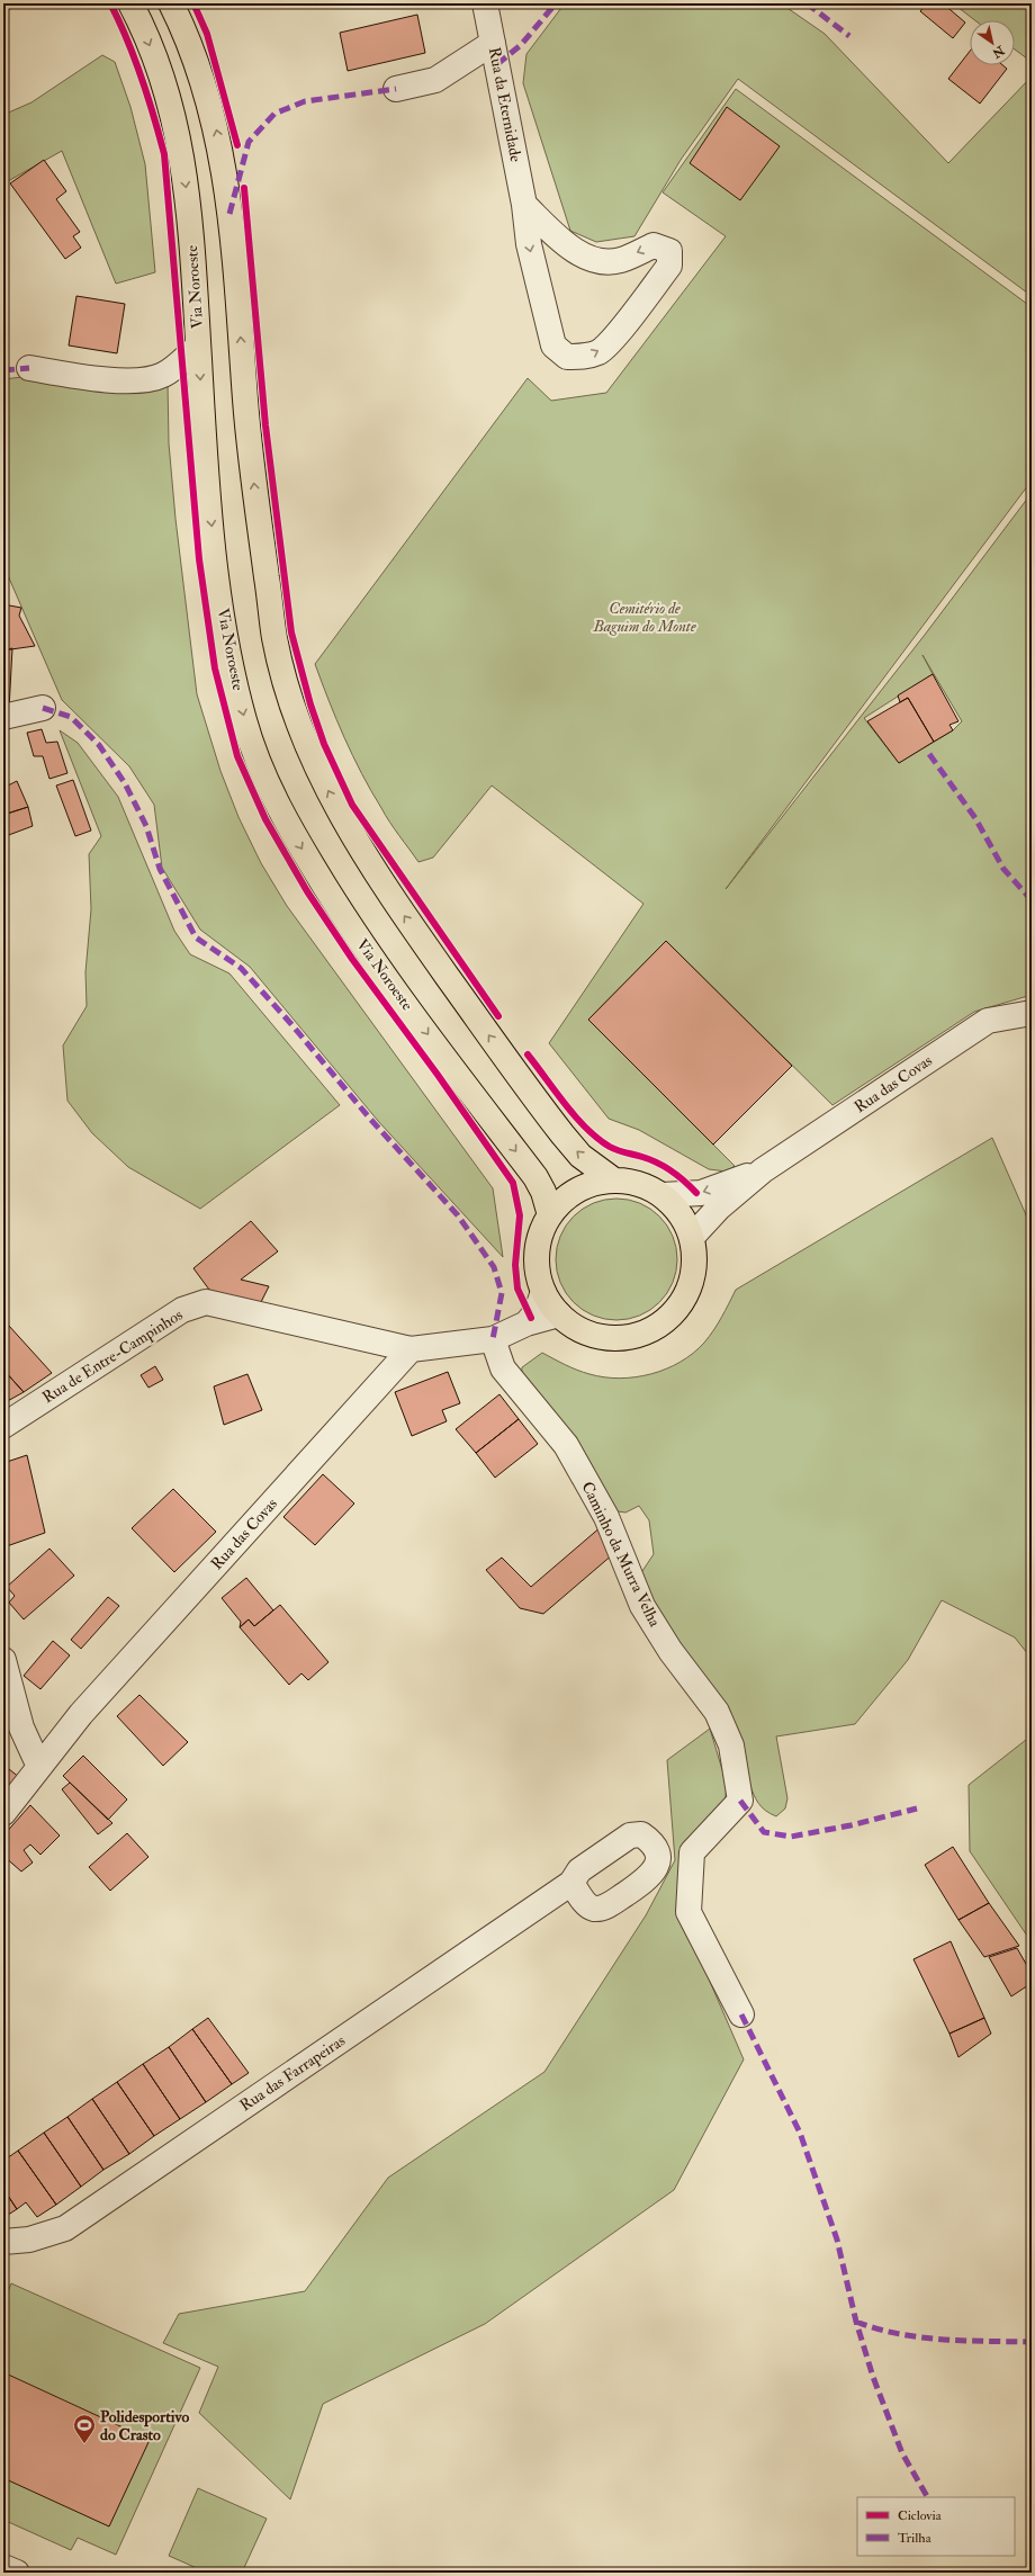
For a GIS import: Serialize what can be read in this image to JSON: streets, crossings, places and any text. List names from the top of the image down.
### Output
{
  "streets": {
    "main road": ["Via Noroeste"],
    "street": [
      "Rua da Eternidade",
      "Rua das Covas",
      "Rua de Entre-Campinhos",
      "Caminho da Murra Velha",
      "Rua das Farrapeiras"
    ]
  },
  "crossings": [
    ["Via Noroeste", "Rua das Covas"],
    ["Rua das Covas", "Rua de Entre-Campinhos"]
  ],
  "parks": ["Cemitério de Baguim do Monte"],
  "places": {
    "sports": ["Polidesportivo do Crasto"]
  },
  "legend": ["Ciclovia", "Trilha"],
  "north": "bottom right"
}
